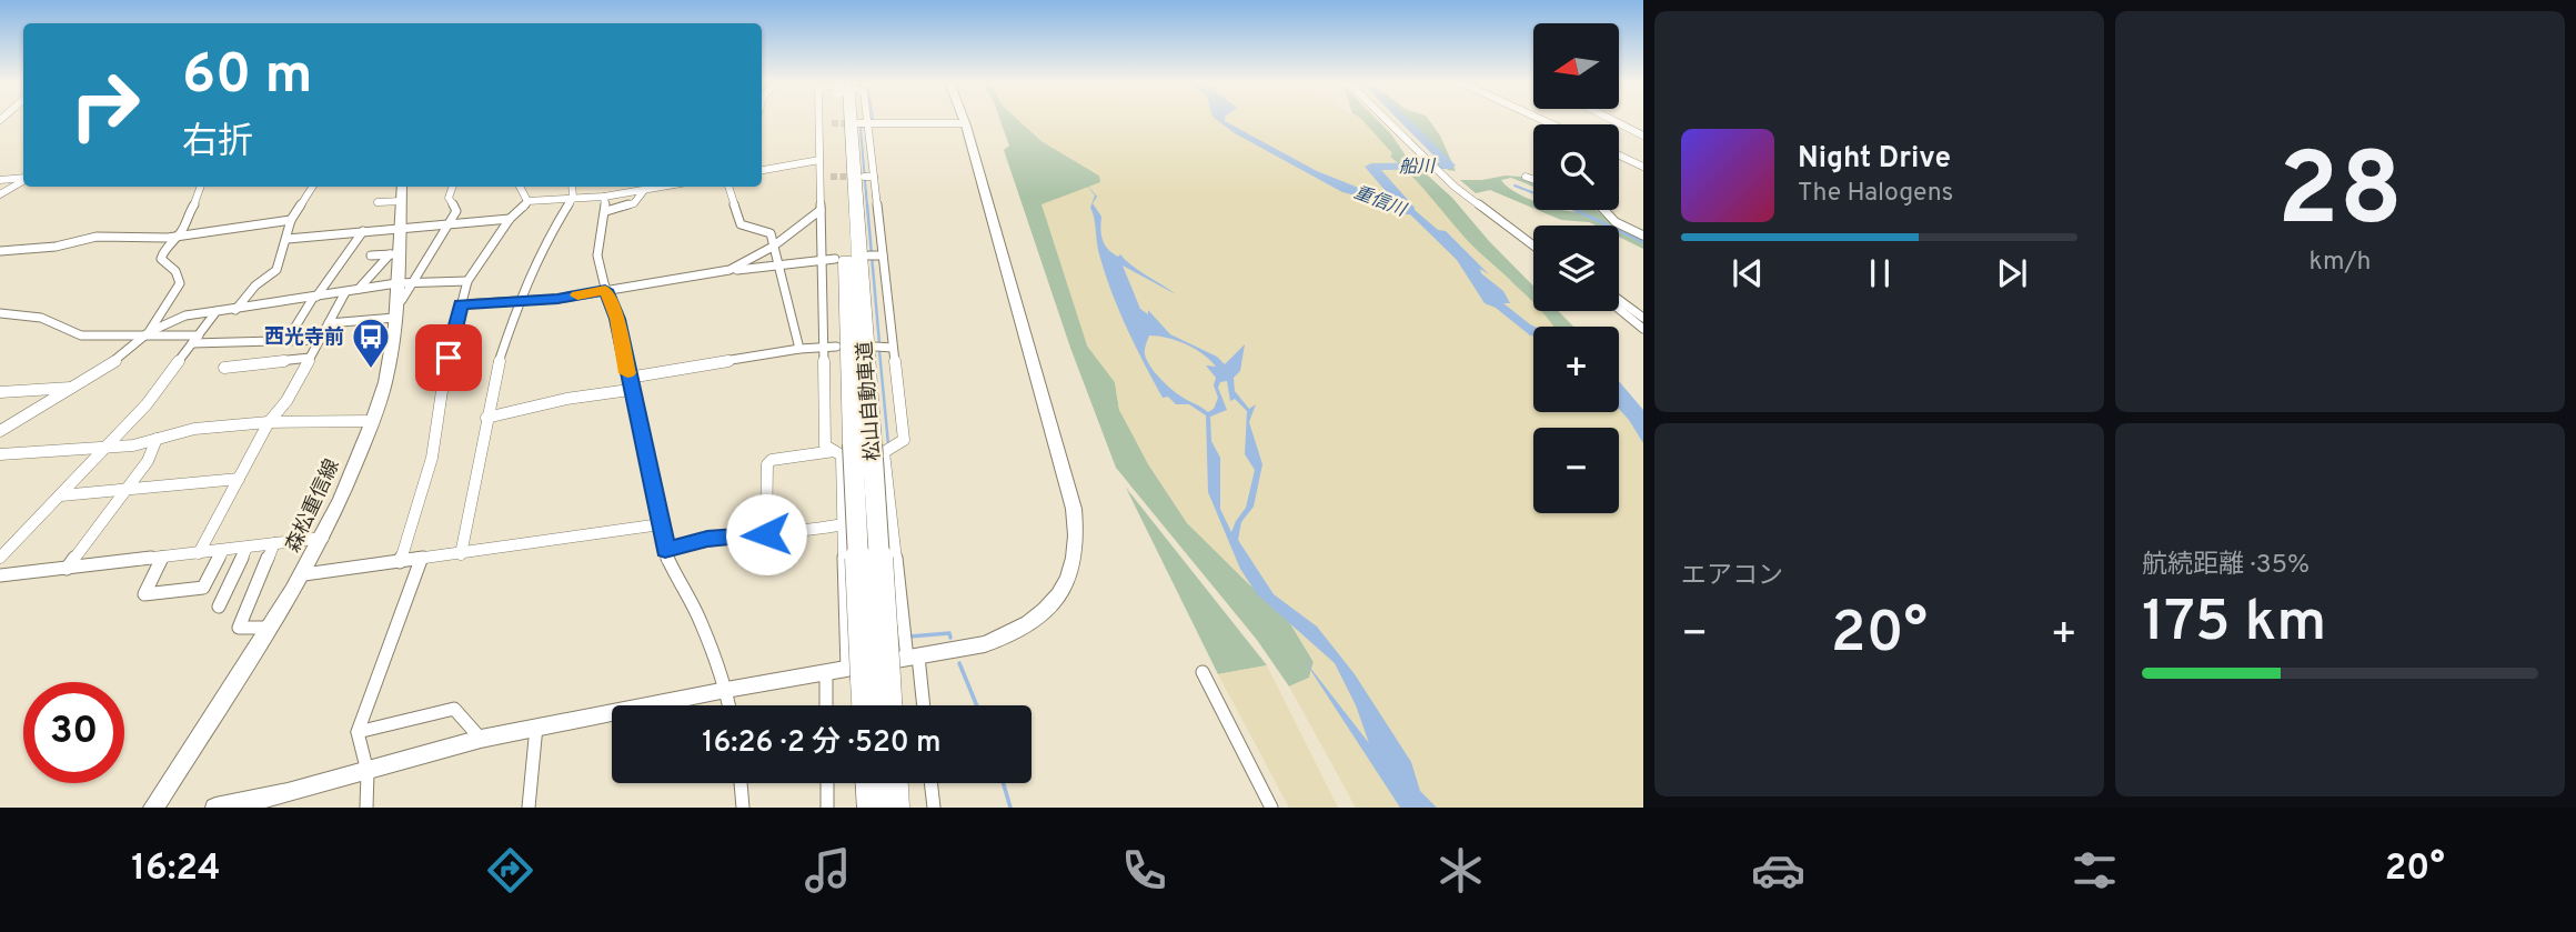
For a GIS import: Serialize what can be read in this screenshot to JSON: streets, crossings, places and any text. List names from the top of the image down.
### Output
{
  "streets": {
    "highway": ["松山自動車道"],
    "street": ["森松重信線"]
  },
  "water": ["船川", "重信川"],
  "places": {
    "bus stop": ["西光寺前"]
  },
  "north": "left",
  "page": {
    "tile": [
      ["28", "km/h"],
      "エアコン",
      ["航続距離 · 35%", "175 km"]
    ],
    "map_buttons": ["+", "−"],
    "turn": ["60 m", "右折"],
    "song": ["Night Drive", "The Halogens"],
    "heat": ["−", "20°", "+"],
    "limit": "30",
    "trip": "16:26 · 2 分 · 520 m",
    "tabs": ["16:24", "20°"]
  }
}
